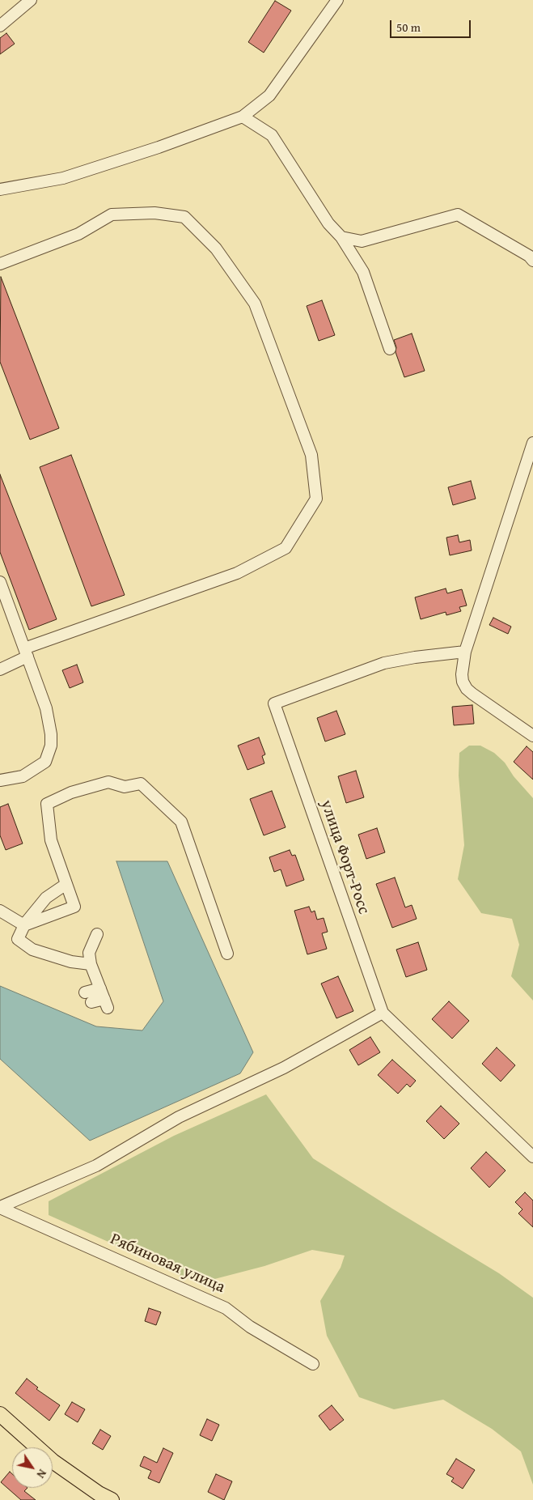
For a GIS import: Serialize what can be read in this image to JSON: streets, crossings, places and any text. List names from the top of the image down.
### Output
{
  "streets": {
    "street": ["улица Форт-Росс", "Рябиновая улица"]
  },
  "scale_bar": "50 m",
  "north": "bottom right"
}
